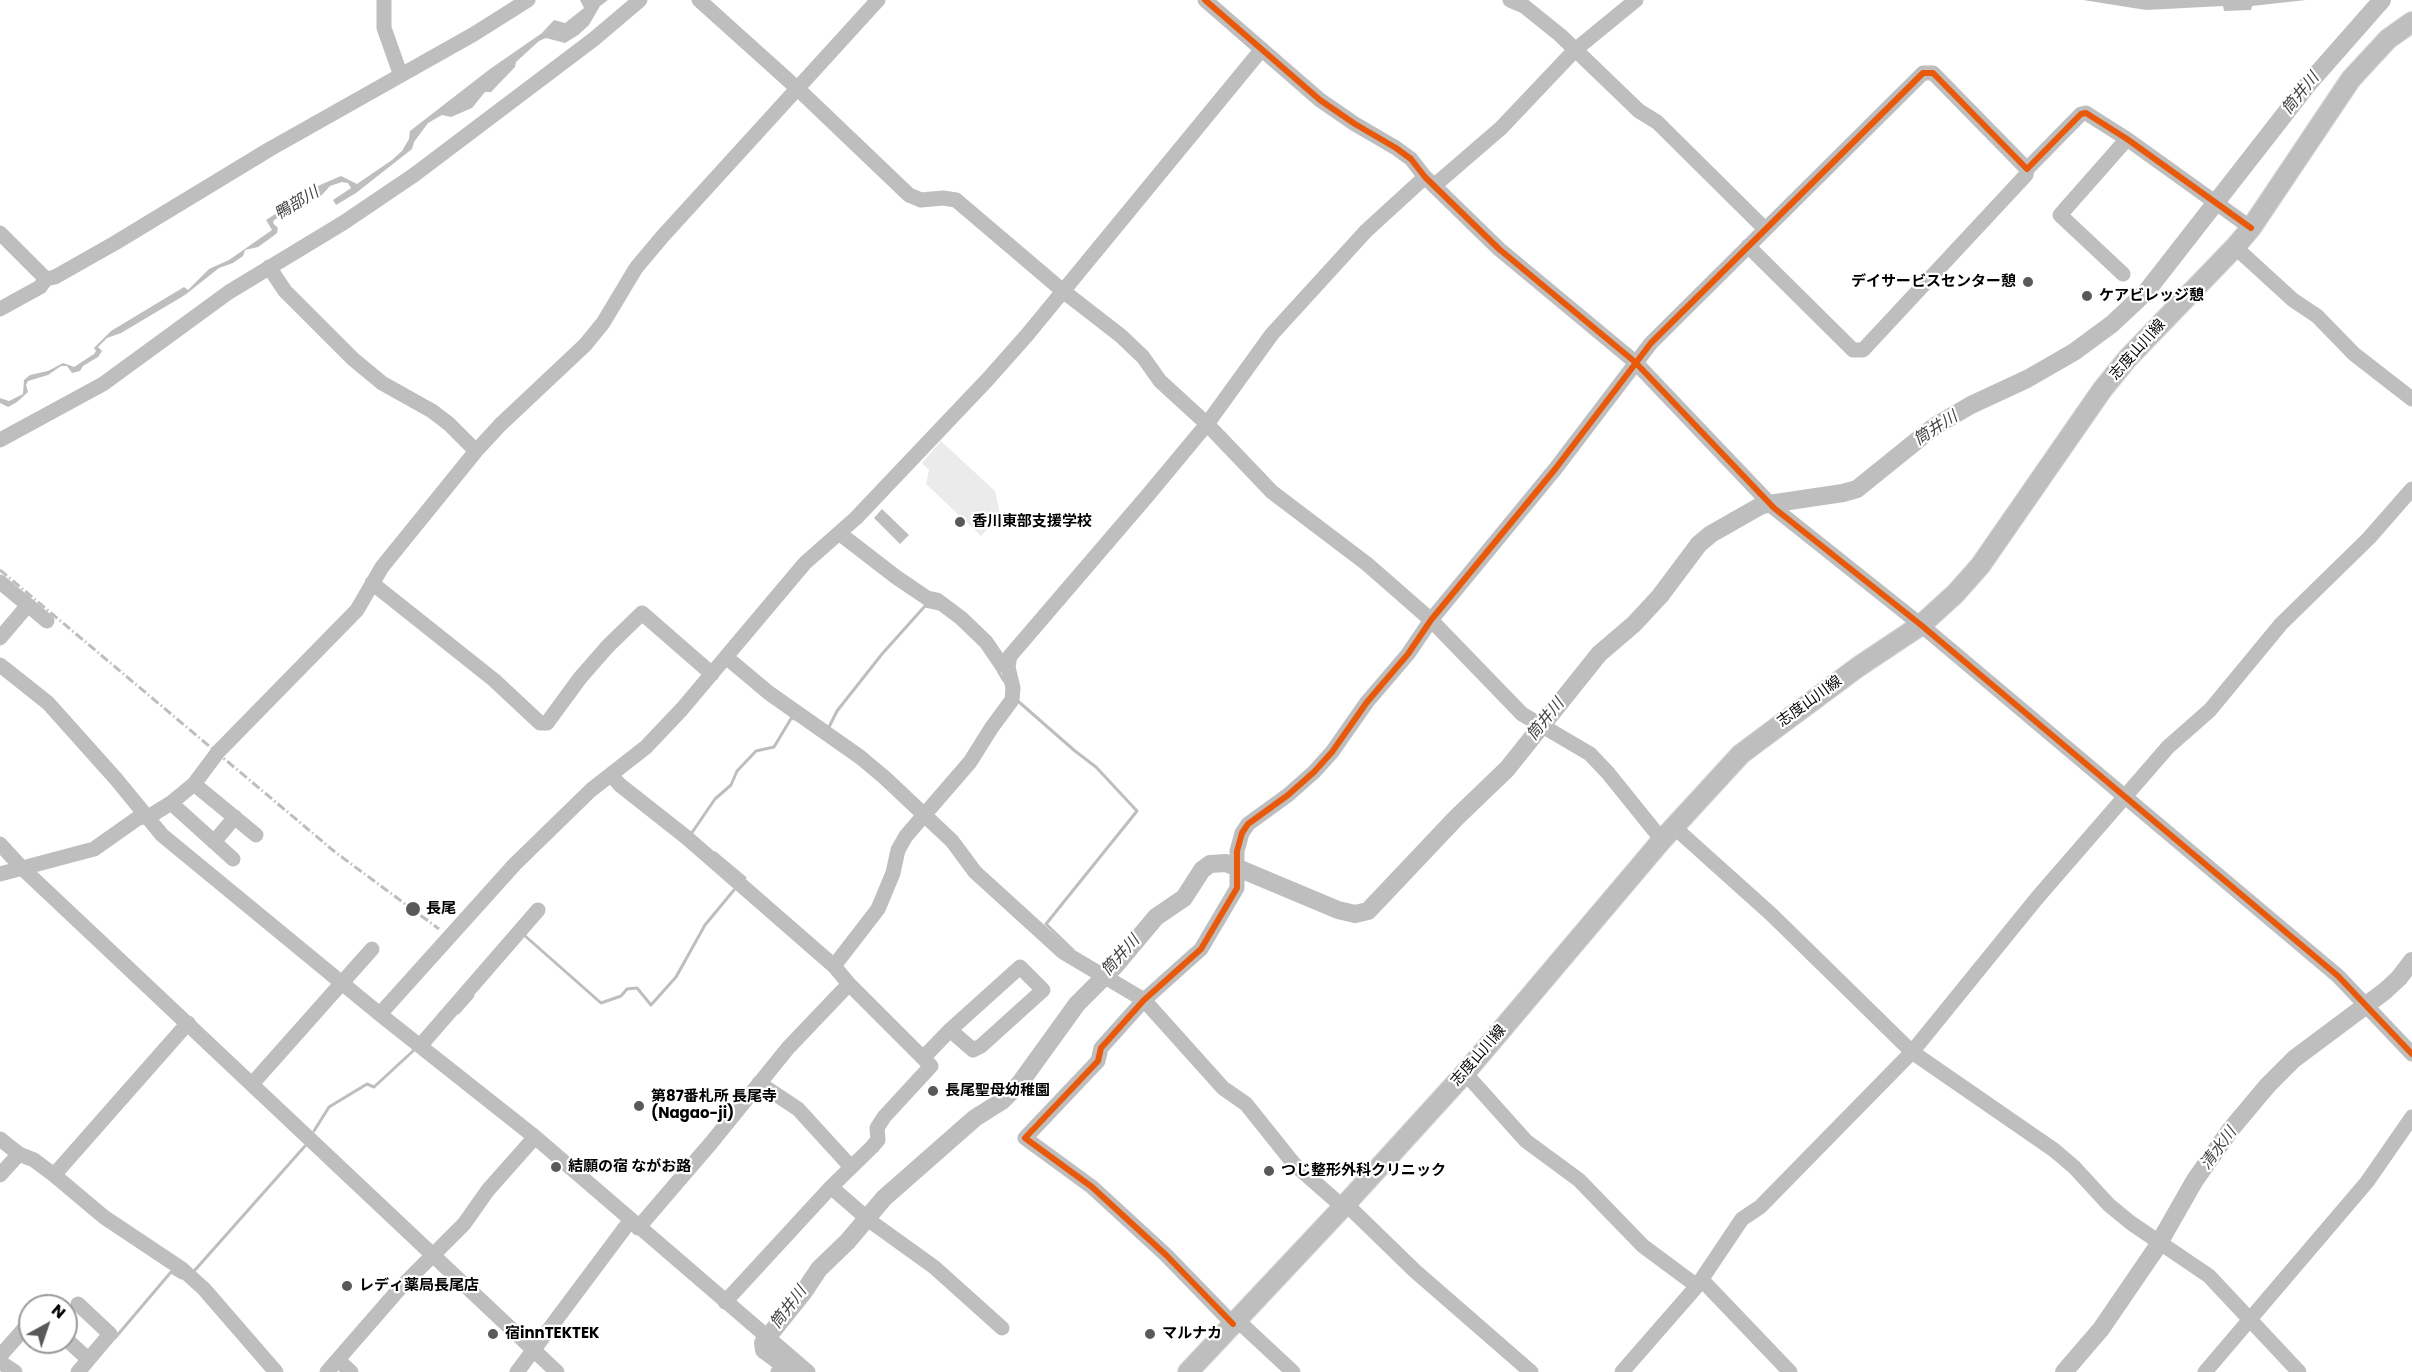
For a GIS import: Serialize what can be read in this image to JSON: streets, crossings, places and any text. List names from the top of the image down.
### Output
{
  "streets": {
    "main road": ["志度山川線"]
  },
  "water": ["筒井川", "鴨部川", "清水川"],
  "places": [
    "デイサービスセンター憩",
    "ケアビレッジ憩",
    "香川東部支援学校",
    "長尾",
    "長尾聖母幼稚園",
    "第87番札所 長尾寺 (Nagao-ji)",
    "結願の宿 ながお路",
    "つじ整形外科クリニック",
    "レディ薬局長尾店",
    "宿innTEKTEK",
    "マルナカ"
  ],
  "north": "top right"
}
